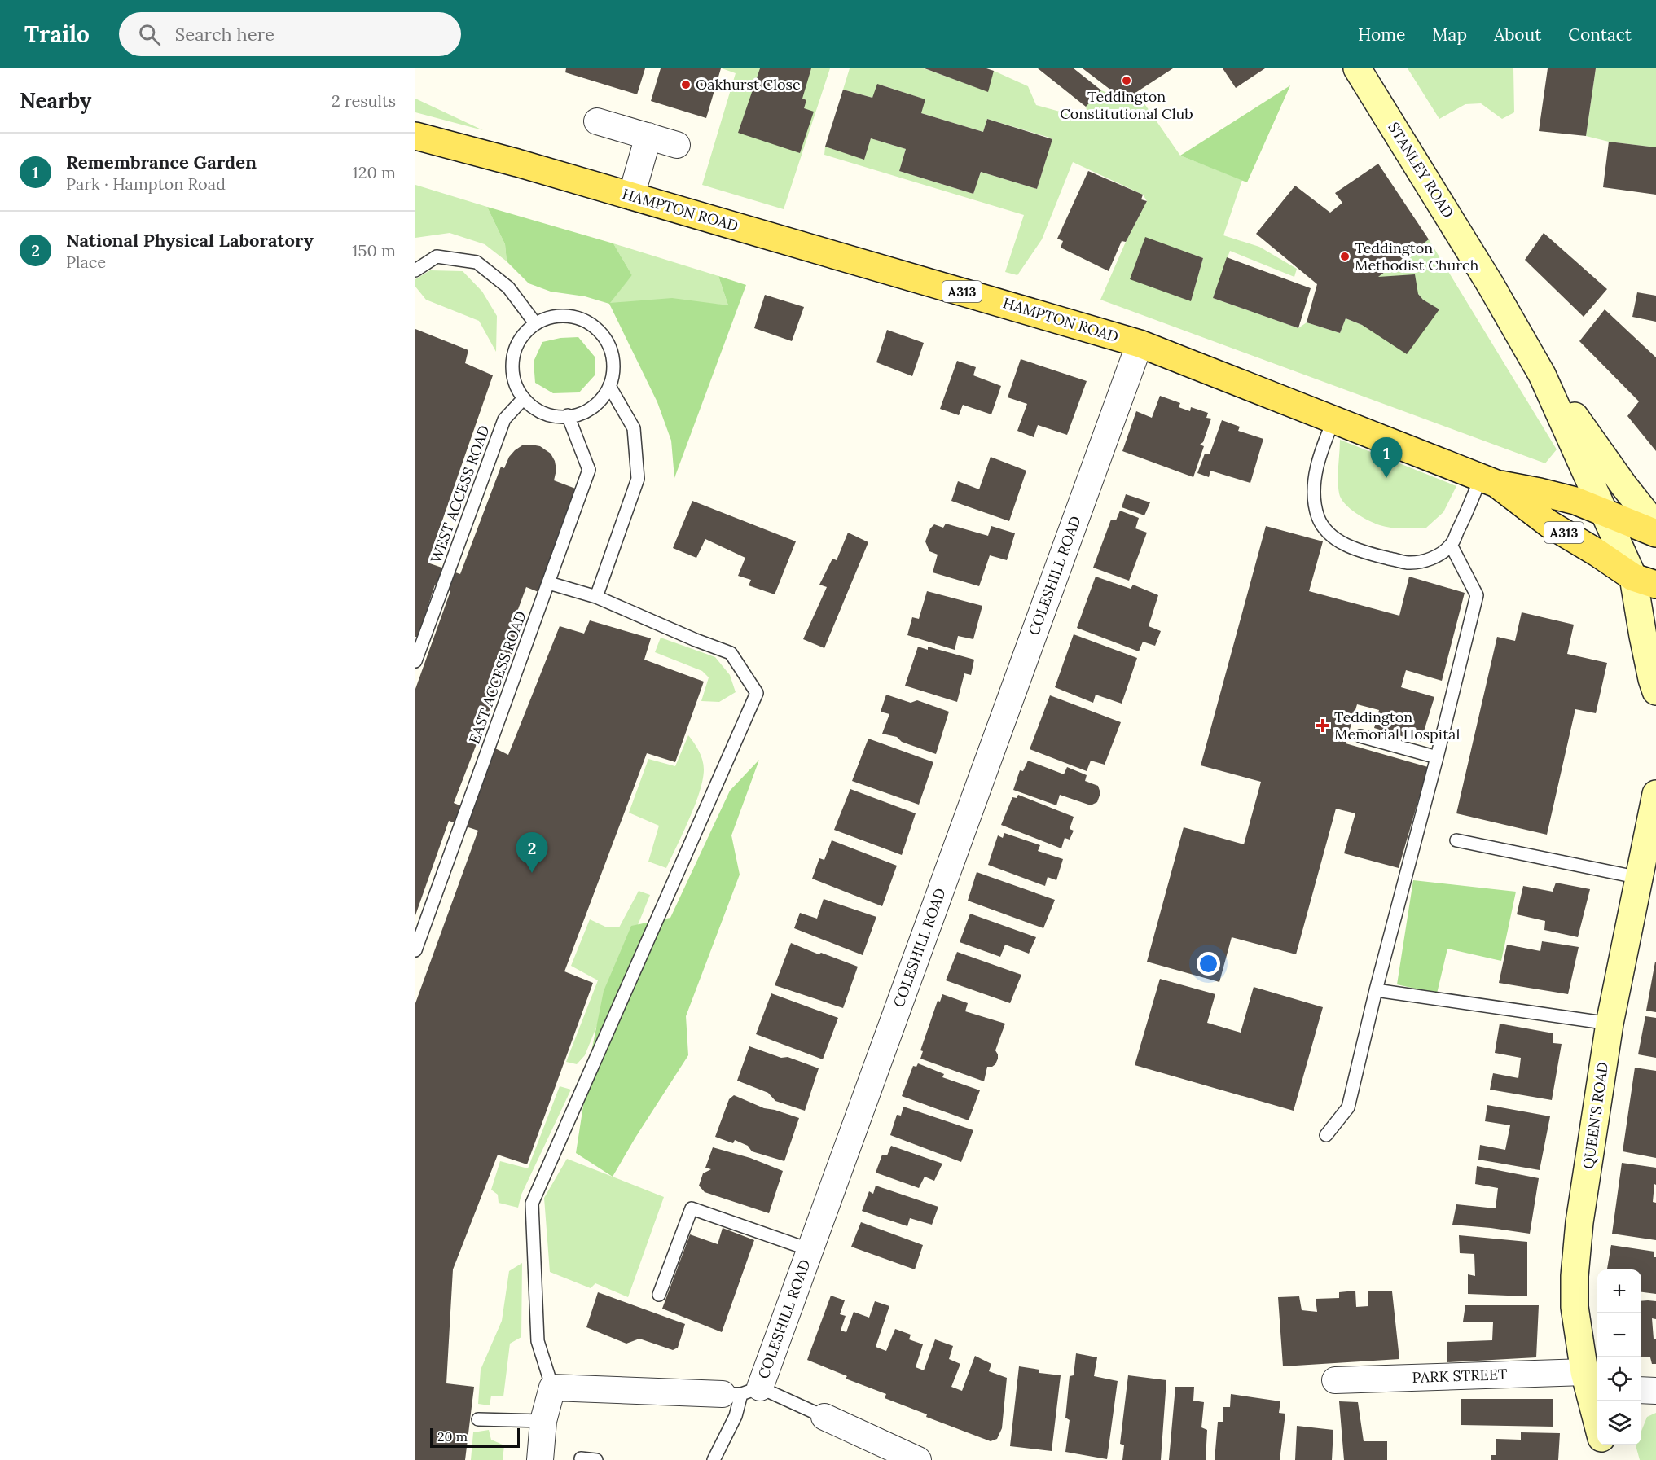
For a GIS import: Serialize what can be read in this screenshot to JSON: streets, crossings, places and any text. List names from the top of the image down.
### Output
{
  "streets": {
    "main road": [
      "STANLEY ROAD",
      "HAMPTON ROAD",
      "A313",
      "QUEEN'S ROAD"
    ],
    "street": ["COLESHILL ROAD", "PARK STREET"],
    "lane": ["WEST ACCESS ROAD", "EAST ACCESS ROAD"]
  },
  "crossings": [
    ["STANLEY ROAD", "HAMPTON ROAD"],
    ["HAMPTON ROAD", "COLESHILL ROAD"],
    ["WEST ACCESS ROAD", "EAST ACCESS ROAD"],
    ["QUEEN'S ROAD", "PARK STREET"]
  ],
  "places": {
    "other": ["Teddington Constitutional Club", "Oakhurst Close", "Teddington Methodist Church"],
    "health": ["Teddington Memorial Hospital"]
  },
  "scale_bar": "20 m",
  "page": {
    "header": "Trailo",
    "search": "Search here",
    "nav": [
      "Home",
      "Map",
      "About",
      "Contact"
    ],
    "heading": ["Nearby", "2 results"],
    "list": [
      {
        "mark": "1",
        "name": "Remembrance Garden",
        "note": "Park · Hampton Road",
        "value": "120 m"
      },
      {
        "mark": "2",
        "name": "National Physical Laboratory",
        "note": "Place",
        "value": "150 m"
      }
    ],
    "pins": ["1", "2"],
    "map_buttons": ["+", "−"],
    "scale": "20 m"
  }
}
